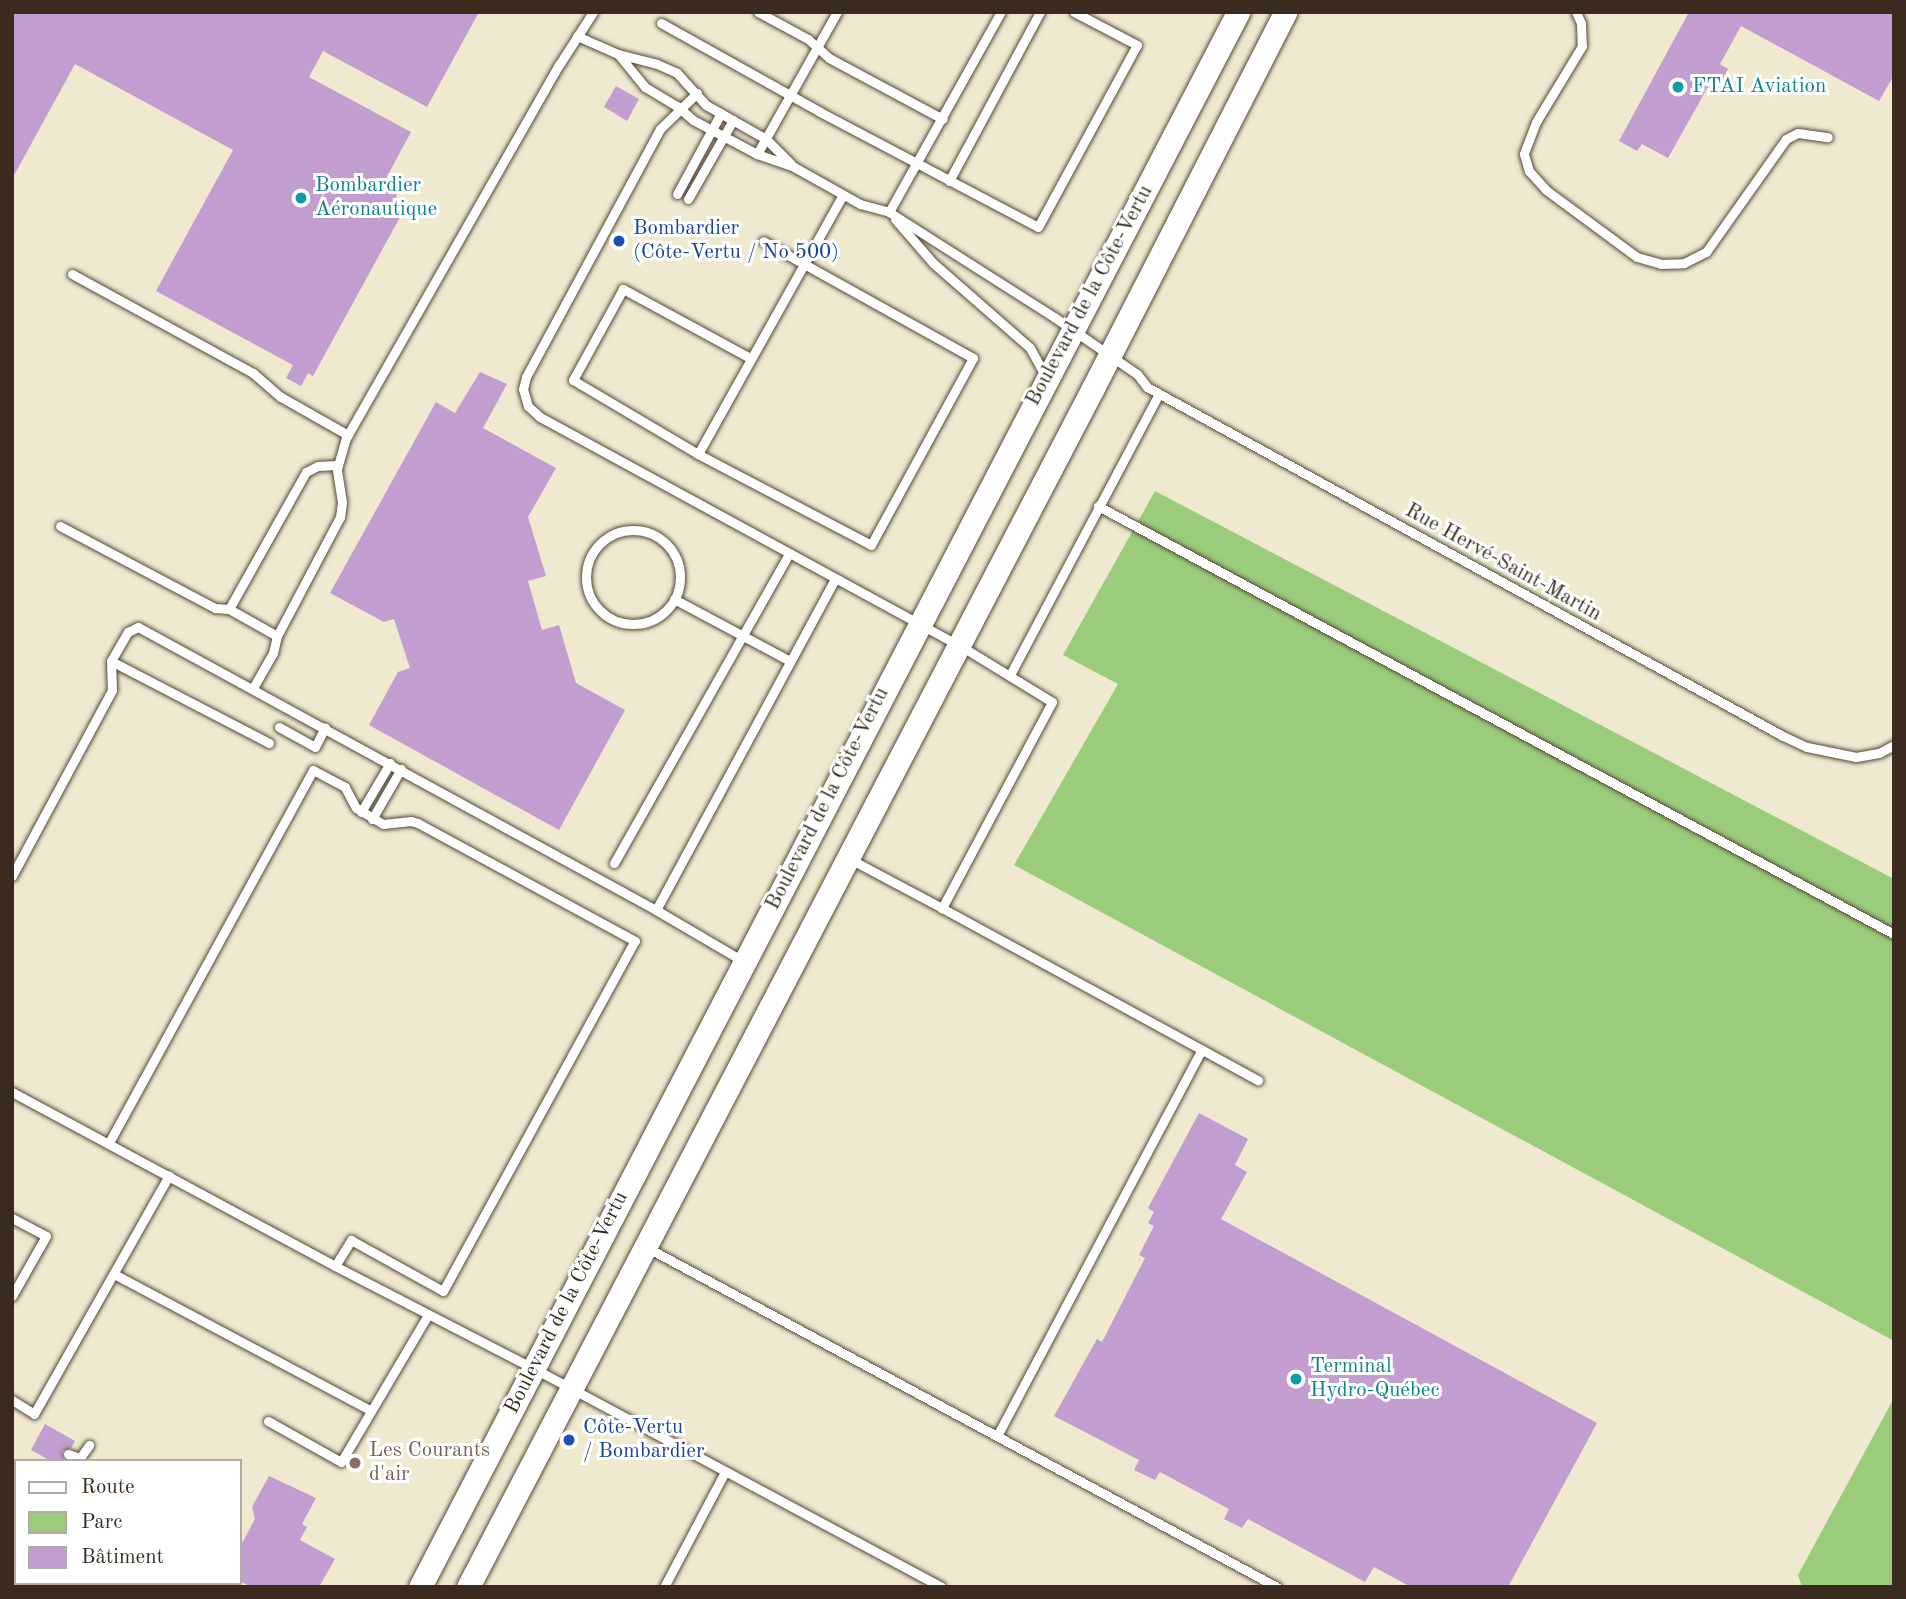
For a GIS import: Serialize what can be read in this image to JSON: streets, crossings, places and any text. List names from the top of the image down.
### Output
{
  "streets": {
    "street": ["Boulevard de la Côte-Vertu"],
    "lane": ["Rue Hervé-Saint-Martin"]
  },
  "crossings": [
    ["Boulevard de la Côte-Vertu", "Rue Hervé-Saint-Martin"]
  ],
  "places": [
    "FTAI Aviation",
    "Bombardier Aéronautique",
    "Bombardier (Côte-Vertu / No 500)",
    "Terminal Hydro-Québec",
    "Côte-Vertu / Bombardier",
    "Les Courants d'air"
  ],
  "legend": ["Route", "Parc", "Bâtiment"]
}
